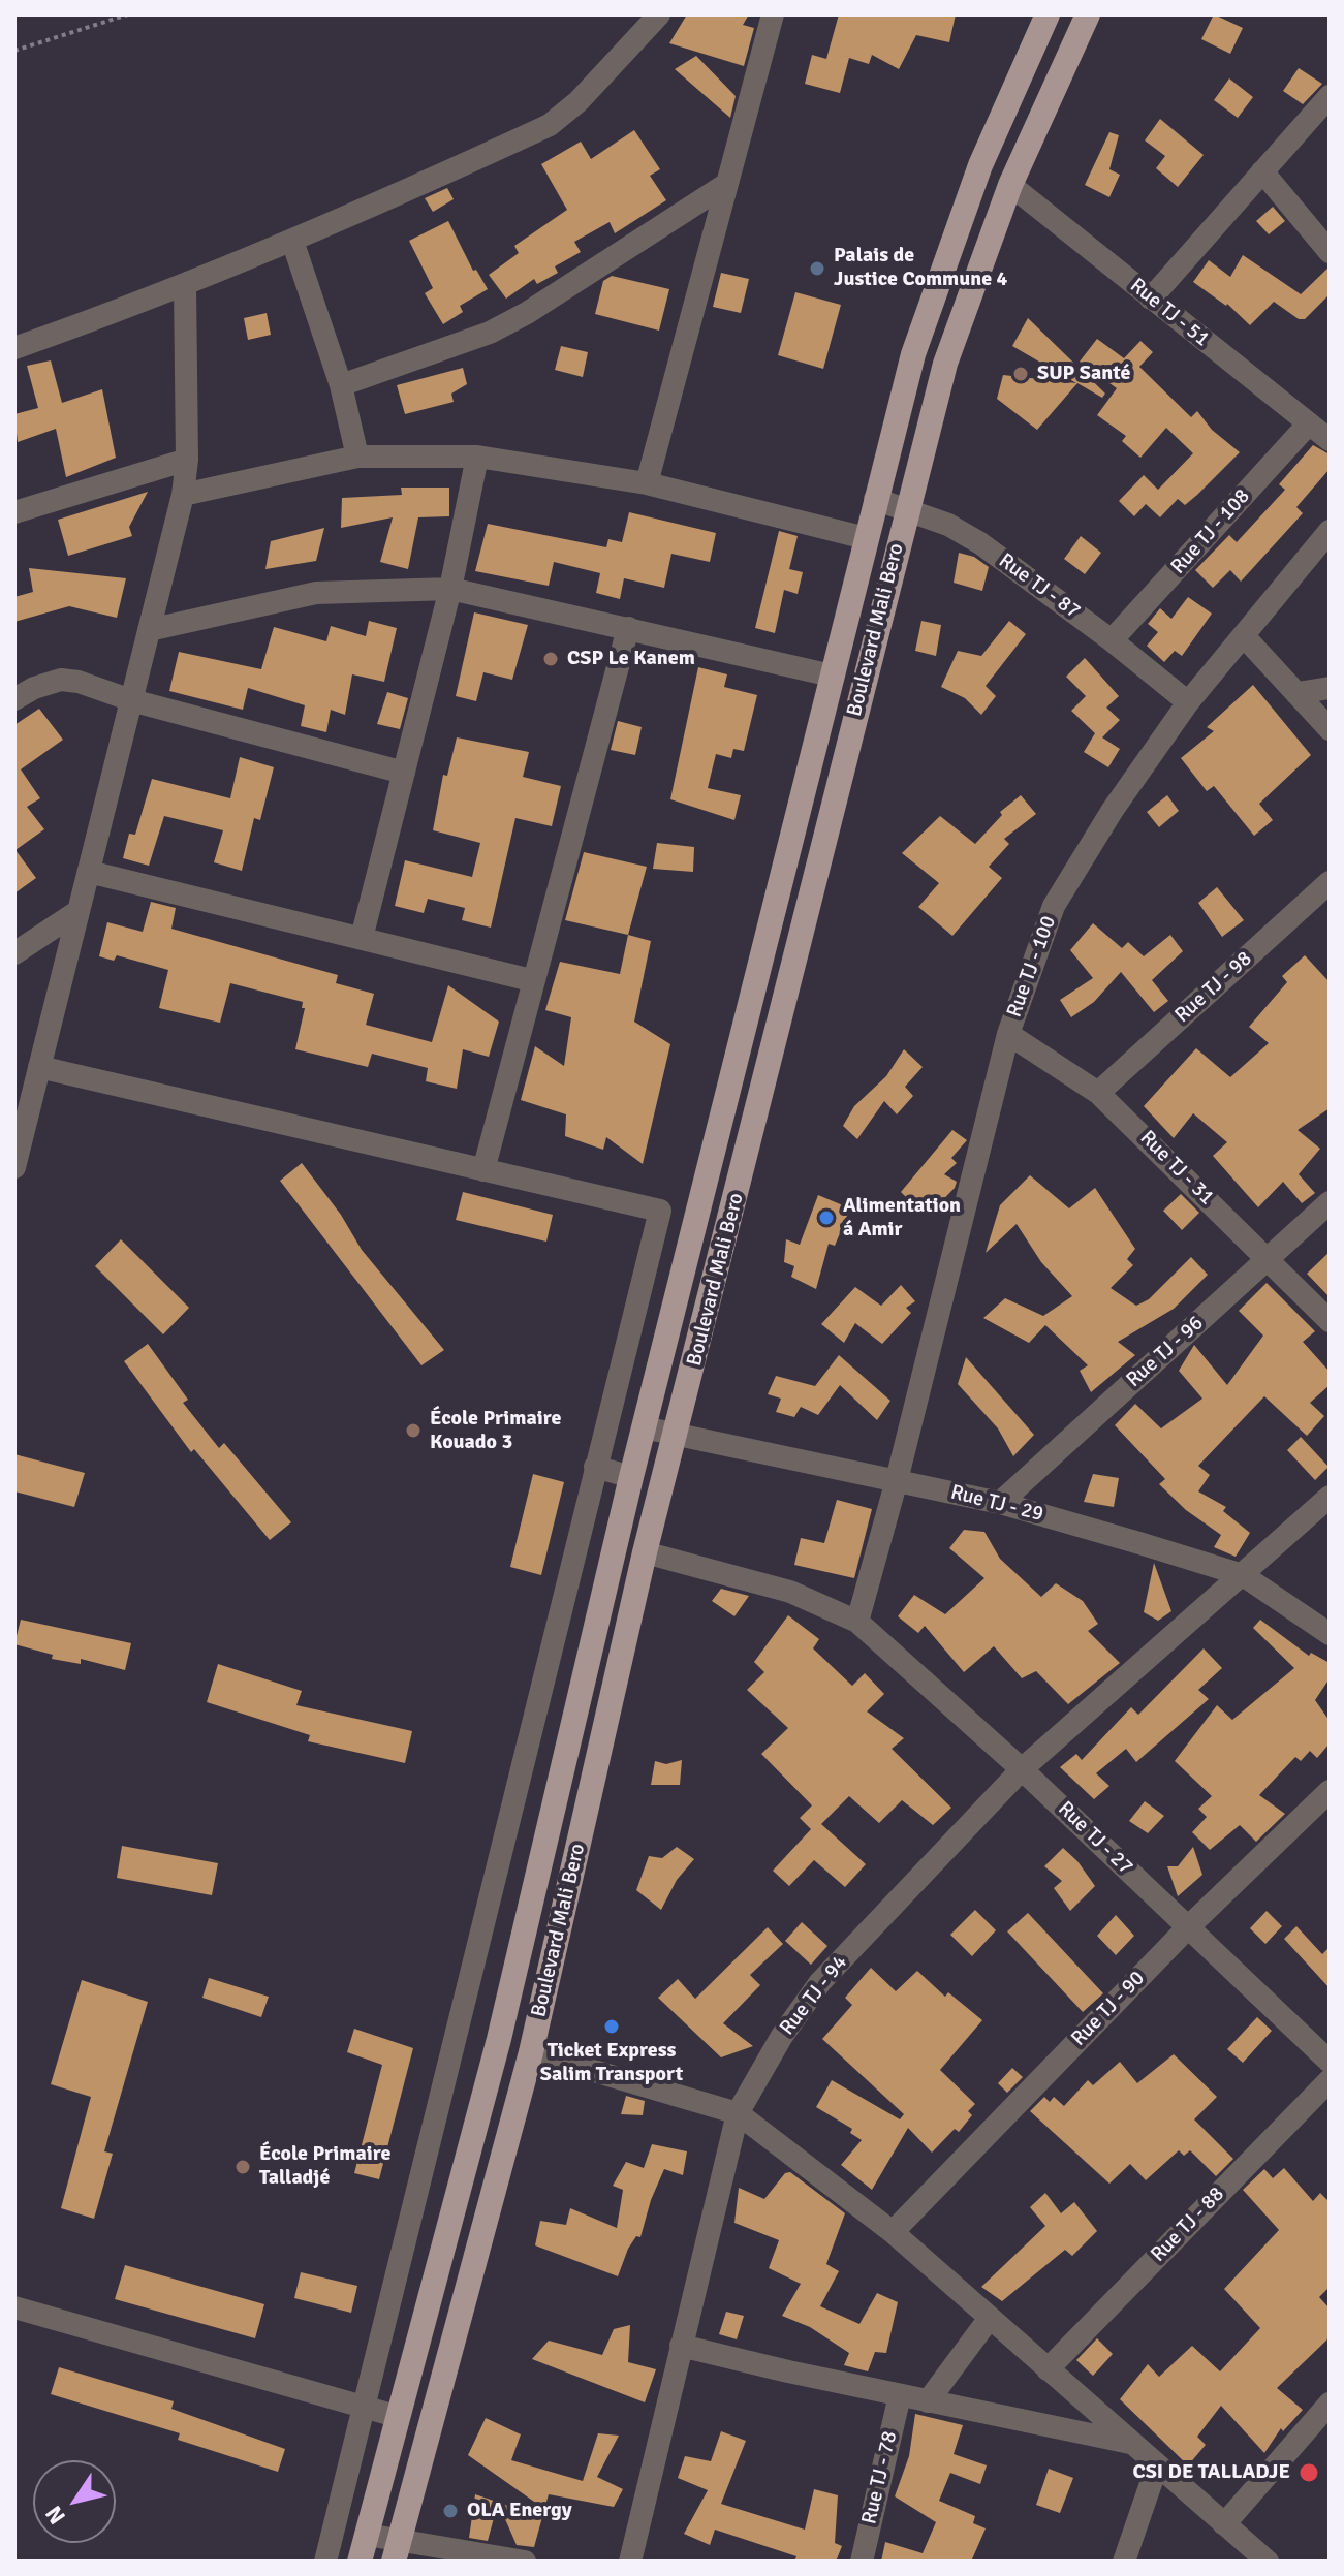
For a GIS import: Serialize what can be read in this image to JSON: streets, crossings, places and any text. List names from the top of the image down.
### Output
{
  "streets": {
    "main road": ["Boulevard Mali Bero"],
    "street": [
      "Rue TJ - 51",
      "Rue TJ - 108",
      "Rue TJ - 87",
      "Rue TJ - 100",
      "Rue TJ - 98",
      "Rue TJ - 31",
      "Rue TJ - 96",
      "Rue TJ - 29",
      "Rue TJ - 27",
      "Rue TJ - 94",
      "Rue TJ - 90",
      "Rue TJ - 88",
      "Rue TJ - 78"
    ]
  },
  "crossings": [
    ["Rue TJ - 51", "Rue TJ - 108"],
    ["Rue TJ - 51", "Boulevard Mali Bero"],
    ["Rue TJ - 108", "Rue TJ - 87"],
    ["Rue TJ - 87", "Boulevard Mali Bero"],
    ["Rue TJ - 87", "Rue TJ - 100"],
    ["Boulevard Mali Bero", "Rue TJ - 29"],
    ["Boulevard Mali Bero", "Rue TJ - 27"],
    ["Rue TJ - 100", "Rue TJ - 31"],
    ["Rue TJ - 100", "Rue TJ - 29"],
    ["Rue TJ - 98", "Rue TJ - 31"],
    ["Rue TJ - 31", "Rue TJ - 96"],
    ["Rue TJ - 96", "Rue TJ - 29"],
    ["Rue TJ - 29", "Rue TJ - 94"],
    ["Rue TJ - 27", "Rue TJ - 94"],
    ["Rue TJ - 27", "Rue TJ - 90"]
  ],
  "places": [
    "Palais de Justice Commune 4",
    "SUP Santé",
    "CSP Le Kanem",
    "Alimentation á Amir",
    "École Primaire Kouado 3",
    "Ticket Express Salim Transport",
    "École Primaire Talladjé",
    "CSI DE TALLADJE",
    "OLA Energy"
  ],
  "north": "bottom left"
}
